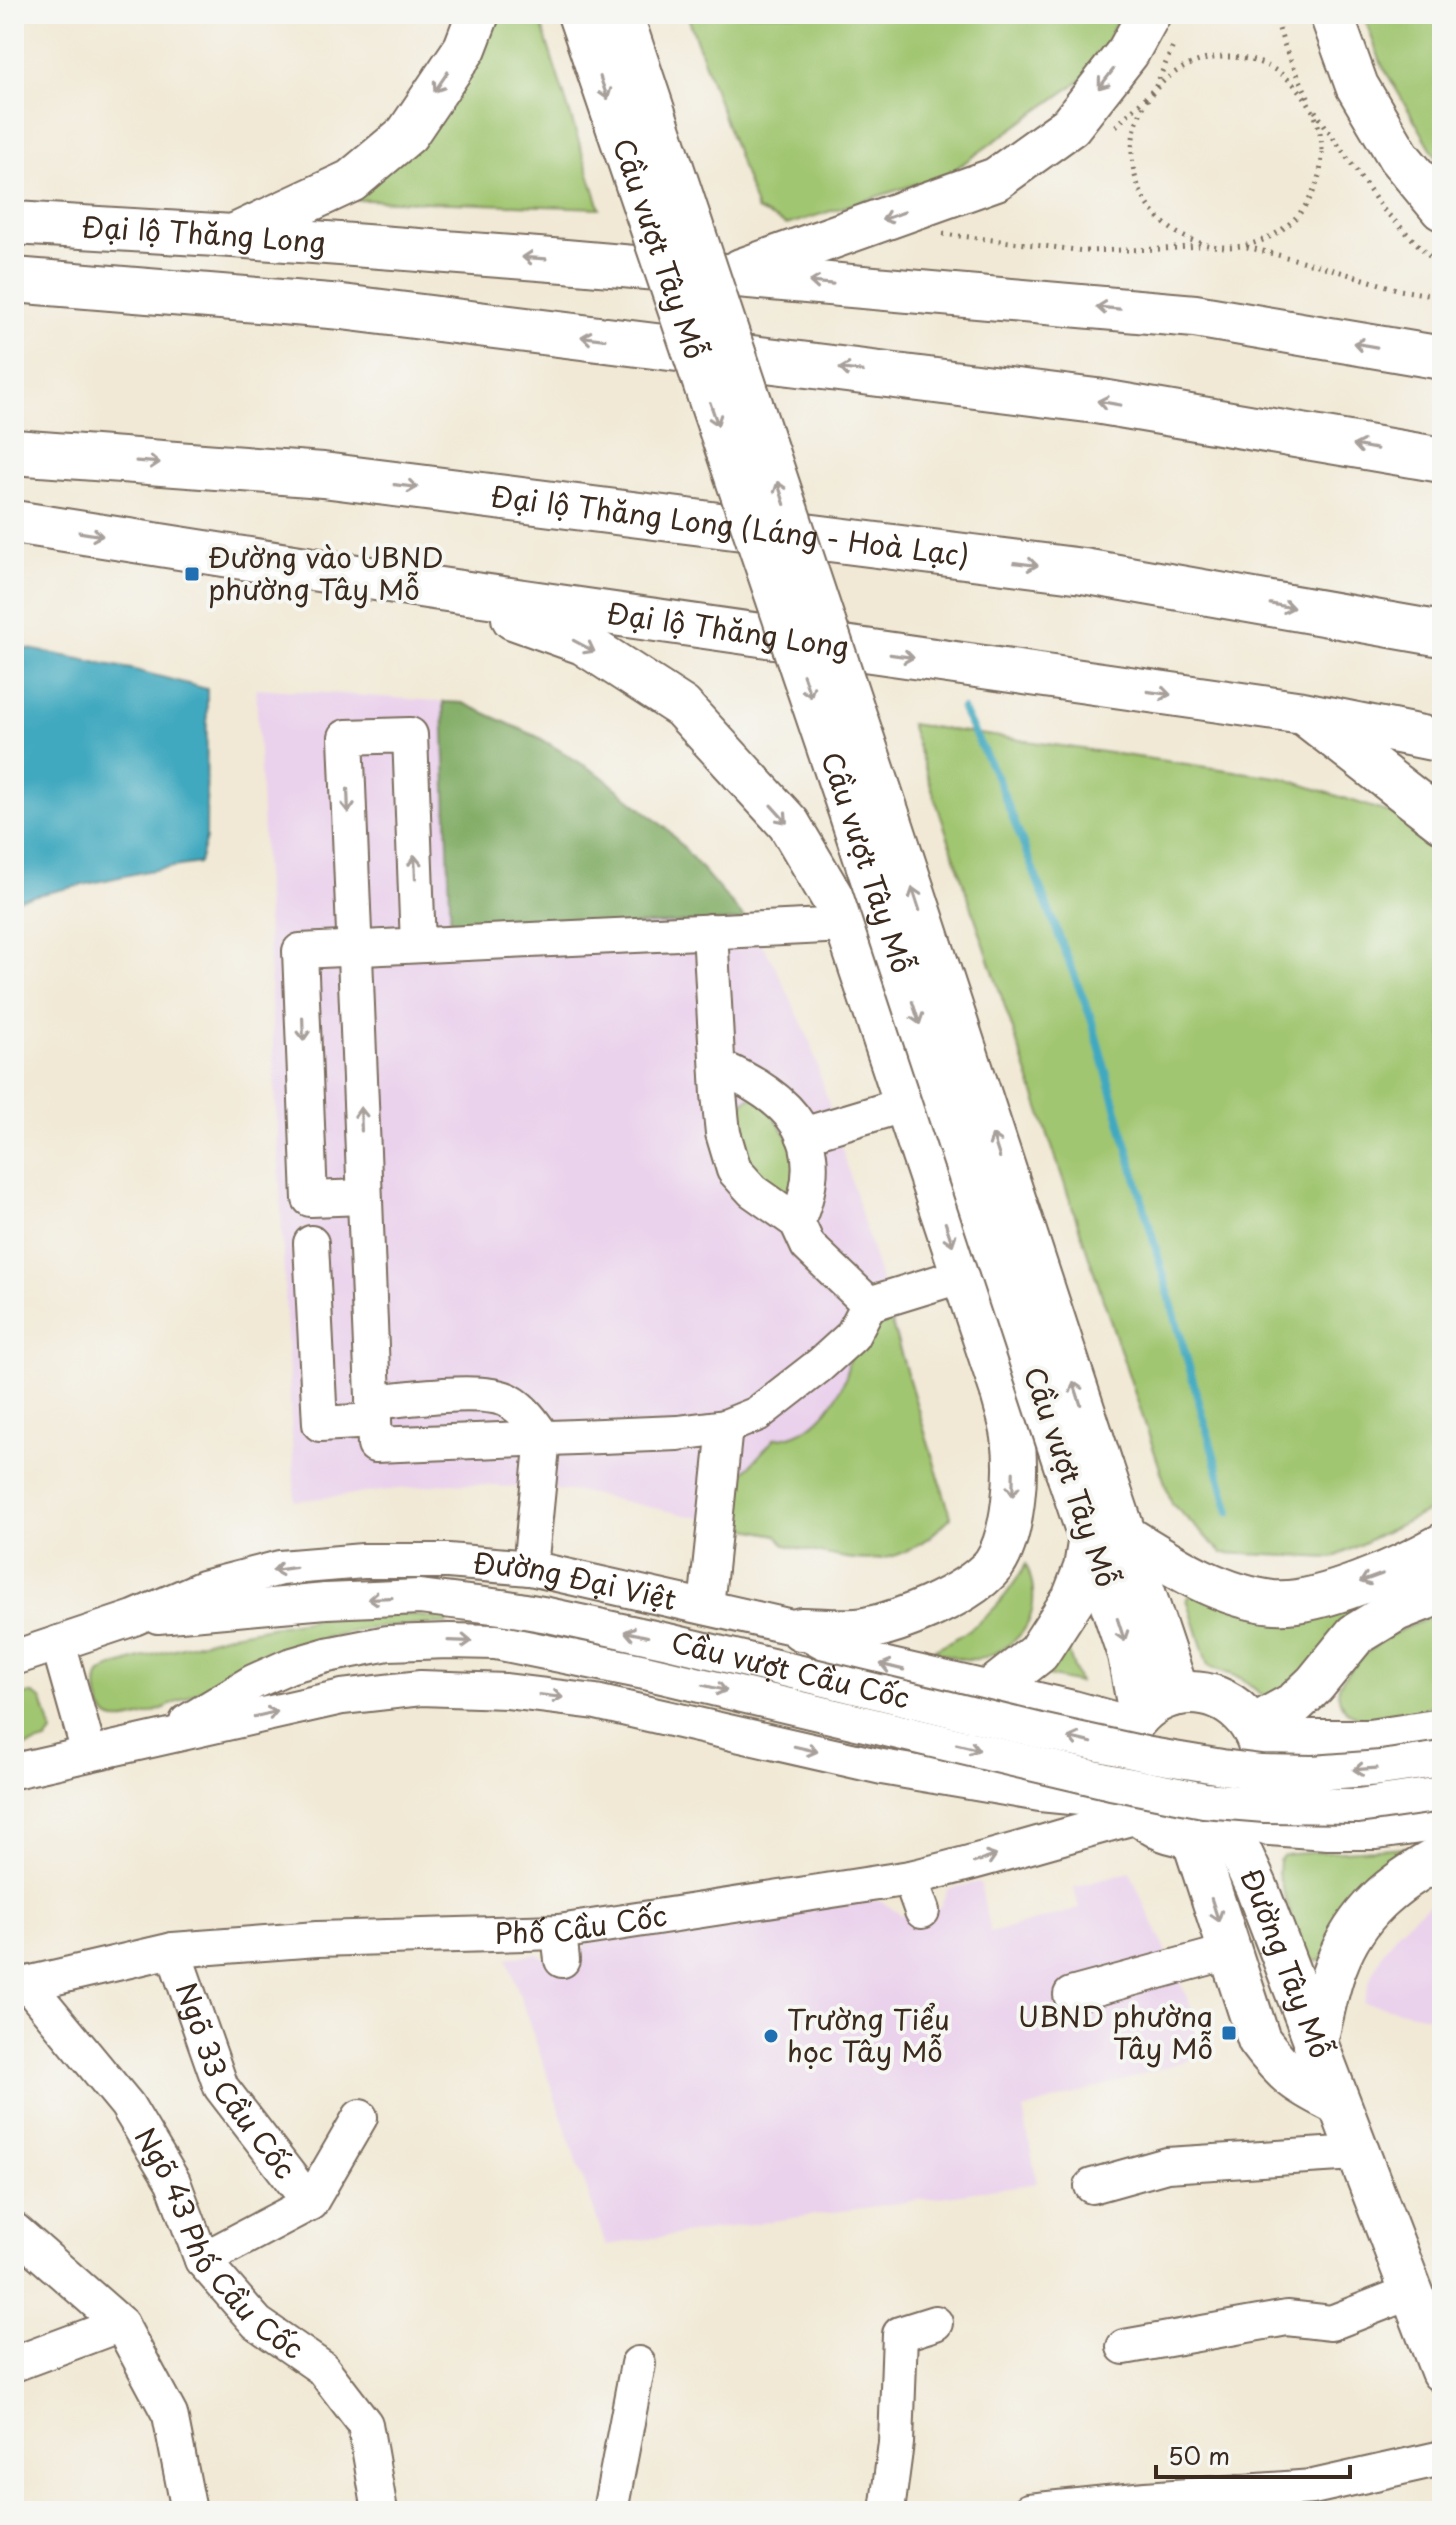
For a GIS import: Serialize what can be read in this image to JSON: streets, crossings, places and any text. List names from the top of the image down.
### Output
{
  "streets": {
    "highway": ["Đại lộ Thăng Long (Láng - Hoà Lạc)"],
    "main road": ["Đại lộ Thăng Long", "Cầu vượt Tây Mỗ", "Đường Tây Mỗ"],
    "street": [
      "Đường Đại Việt",
      "Cầu vượt Cầu Cốc",
      "Phố Cầu Cốc",
      "Ngõ 33 Cầu Cốc",
      "Ngõ 43 Phố Cầu Cốc"
    ]
  },
  "crossings": [
    ["Cầu vượt Tây Mỗ", "Đường Đại Việt"],
    ["Cầu vượt Tây Mỗ", "Phố Cầu Cốc"],
    ["Cầu vượt Tây Mỗ", "Đường Tây Mỗ"],
    ["Đường Đại Việt", "Cầu vượt Cầu Cốc"],
    ["Đường Đại Việt", "Phố Cầu Cốc"],
    ["Đường Đại Việt", "Đường Tây Mỗ"],
    ["Phố Cầu Cốc", "Đường Tây Mỗ"],
    ["Phố Cầu Cốc", "Ngõ 33 Cầu Cốc"],
    ["Phố Cầu Cốc", "Ngõ 43 Phố Cầu Cốc"]
  ],
  "places": {
    "transit": ["Đường vào UBND phường Tây Mỗ", "UBND phường Tây Mỗ"],
    "other": ["Trường Tiểu học Tây Mỗ"]
  },
  "scale_bar": "50 m"
}
